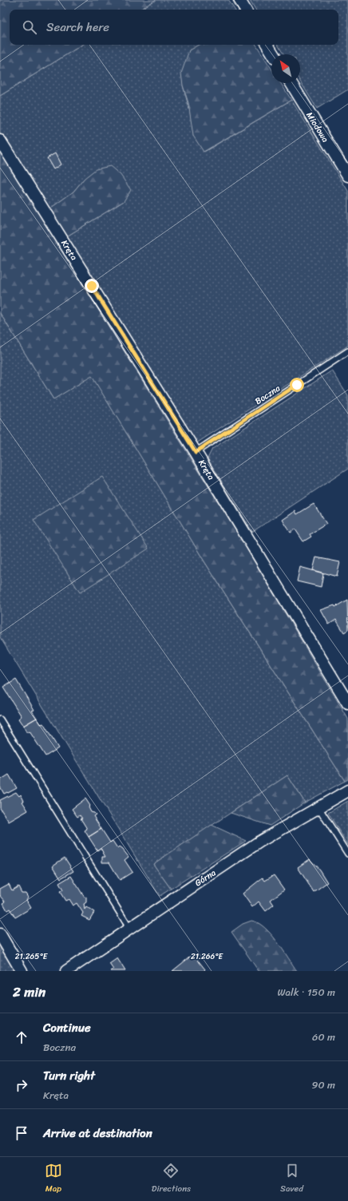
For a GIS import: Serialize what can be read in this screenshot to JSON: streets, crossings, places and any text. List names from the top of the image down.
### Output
{
  "streets": {
    "street": ["Miodowa", "Kręta", "Górna"],
    "lane": ["Boczna"]
  },
  "crossings": [
    ["Kręta", "Boczna"]
  ],
  "north": "top left",
  "page": {
    "search": "Search here",
    "heading": ["2 min", "Walk · 150 m"],
    "list": [
      ["Continue", "Boczna", "60 m"],
      ["Turn right", "Kręta", "90 m"],
      "Arrive at destination"
    ],
    "nav": ["Map", "Directions", "Saved"]
  },
  "coordinates": ["21.265°E", "21.266°E"]
}
